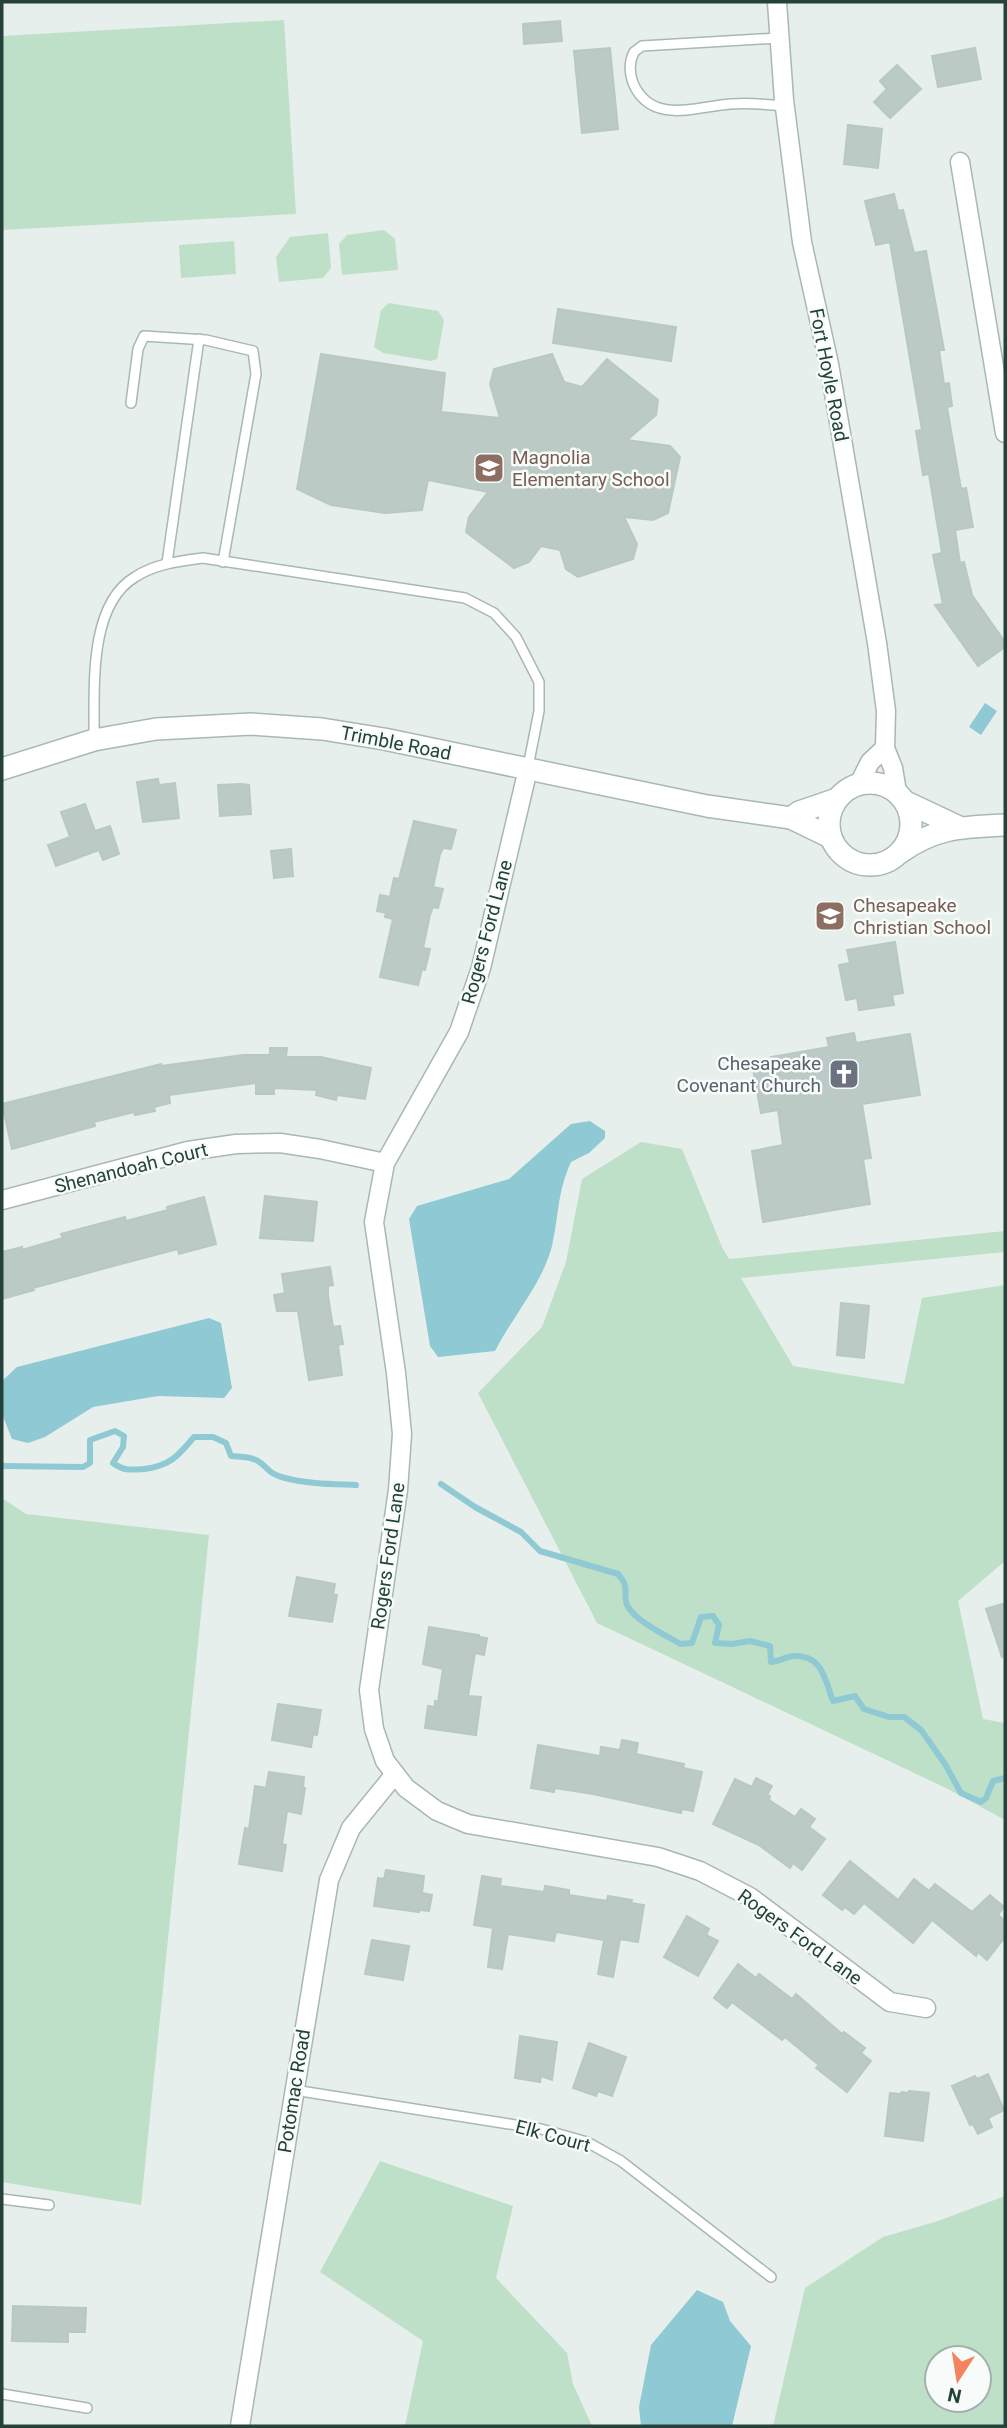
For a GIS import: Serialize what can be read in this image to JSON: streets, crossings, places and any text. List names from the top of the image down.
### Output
{
  "streets": {
    "street": [
      "Fort Hoyle Road",
      "Trimble Road",
      "Rogers Ford Lane",
      "Shenandoah Court",
      "Potomac Road"
    ],
    "lane": ["Elk Court"]
  },
  "crossings": [
    ["Fort Hoyle Road", "Trimble Road"],
    ["Trimble Road", "Rogers Ford Lane"],
    ["Rogers Ford Lane", "Shenandoah Court"],
    ["Rogers Ford Lane", "Potomac Road"],
    ["Potomac Road", "Elk Court"]
  ],
  "places": {
    "school or university": ["Magnolia Elementary School", "Chesapeake Christian School"],
    "church": ["Chesapeake Covenant Church"]
  },
  "north": "bottom"
}
